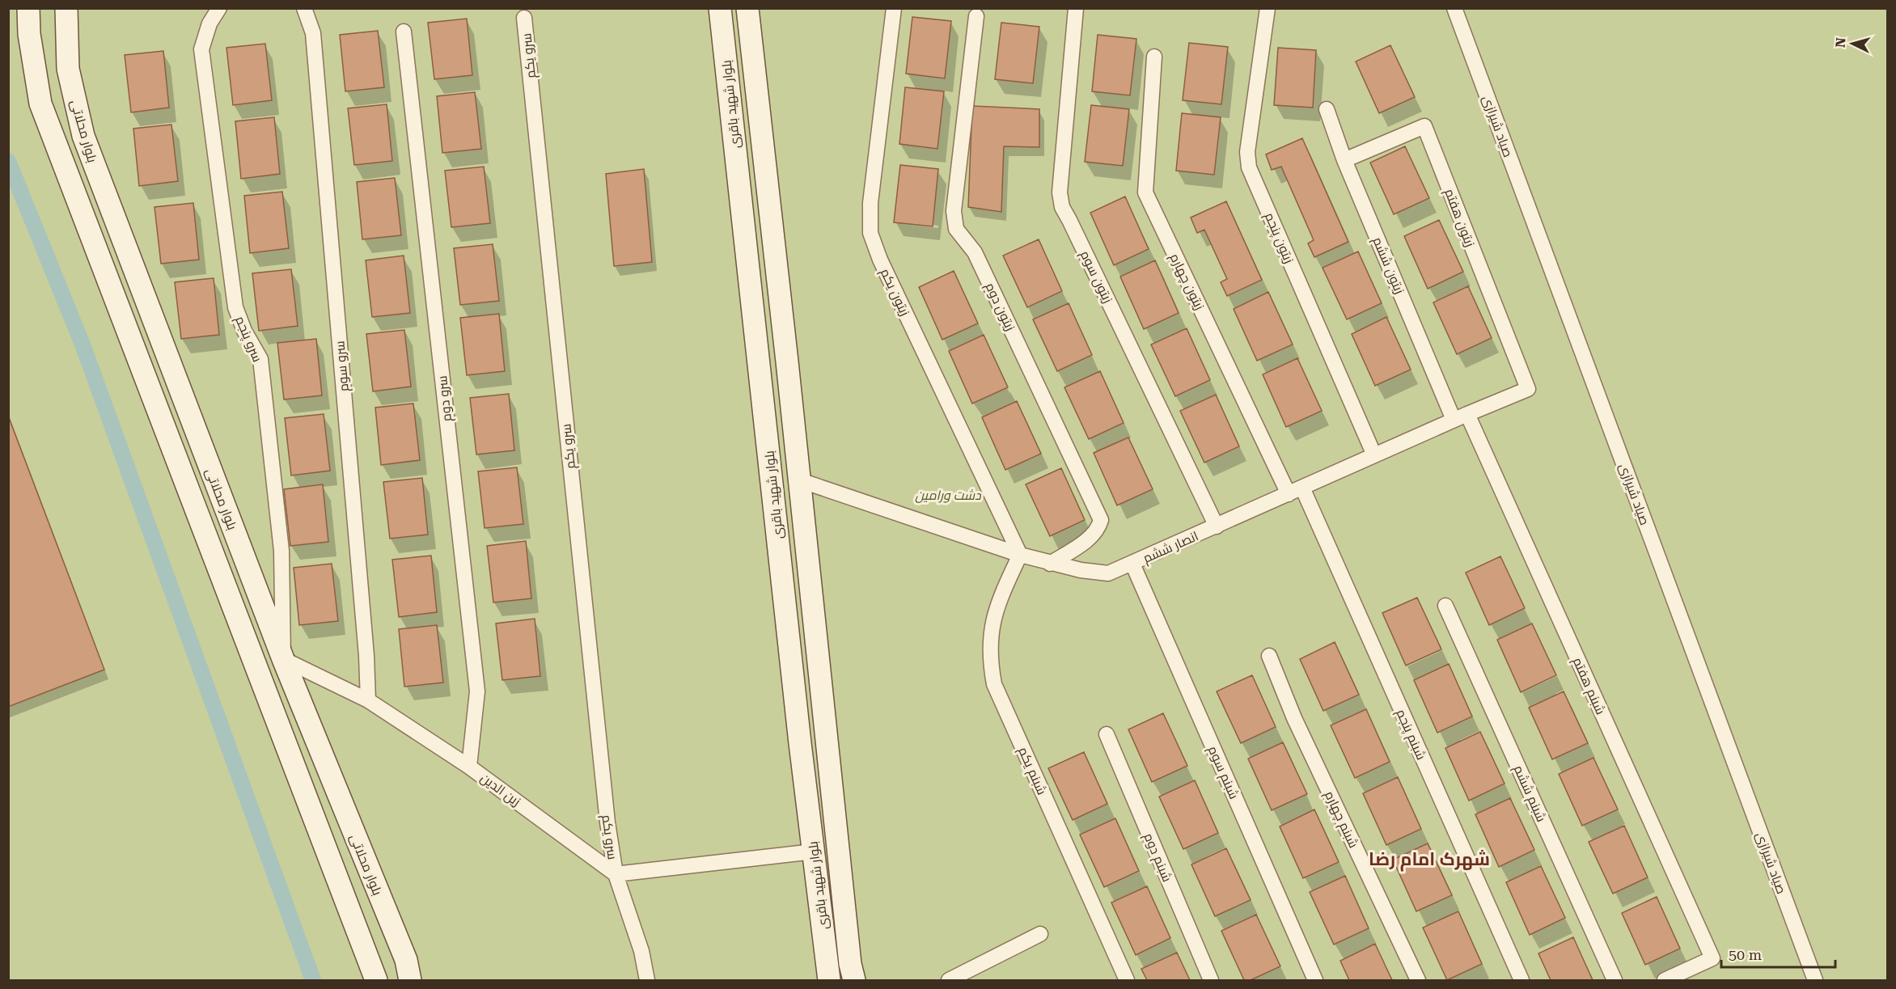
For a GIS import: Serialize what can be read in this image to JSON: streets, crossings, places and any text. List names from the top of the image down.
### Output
{
  "streets": {
    "street": [
      "سرو یکم",
      "بلوار شهید باقری",
      "صیاد شیرازی",
      "بلوار محلاتی",
      "زیتون هفتم",
      "زیتون پنجم",
      "زیتون ششم",
      "زیتون سوم",
      "زیتون چهارم",
      "زیتون یکم",
      "زیتون دوم",
      "سرو پنجم",
      "سرو سوم",
      "سرو دوم",
      "انصار ششم",
      "شبنم هفتم",
      "شبنم پنجم",
      "شبنم یکم",
      "شبنم سوم",
      "زین الدین",
      "شبنم ششم",
      "شبنم چهارم",
      "شبنم دوم"
    ]
  },
  "crossings": [
    ["سرو یکم", "زین الدین"],
    ["بلوار شهید باقری", "انصار ششم"],
    ["بلوار محلاتی", "سرو پنجم"],
    ["بلوار محلاتی", "زین الدین"],
    ["زیتون هفتم", "زیتون ششم"],
    ["زیتون هفتم", "انصار ششم"],
    ["زیتون پنجم", "انصار ششم"],
    ["زیتون ششم", "انصار ششم"],
    ["زیتون سوم", "انصار ششم"],
    ["زیتون چهارم", "انصار ششم"],
    ["زیتون چهارم", "شبنم پنجم"],
    ["زیتون یکم", "انصار ششم"],
    ["زیتون یکم", "شبنم یکم"],
    ["زیتون دوم", "انصار ششم"],
    ["سرو پنجم", "زین الدین"],
    ["سرو سوم", "زین الدین"],
    ["سرو دوم", "زین الدین"],
    ["انصار ششم", "شبنم هفتم"],
    ["انصار ششم", "شبنم پنجم"],
    ["انصار ششم", "شبنم یکم"],
    ["انصار ششم", "شبنم سوم"]
  ],
  "districts": ["شهرک امام رضا"],
  "parks": ["دشت ورامین"],
  "scale_bar": "50 m",
  "north": "left"
}
